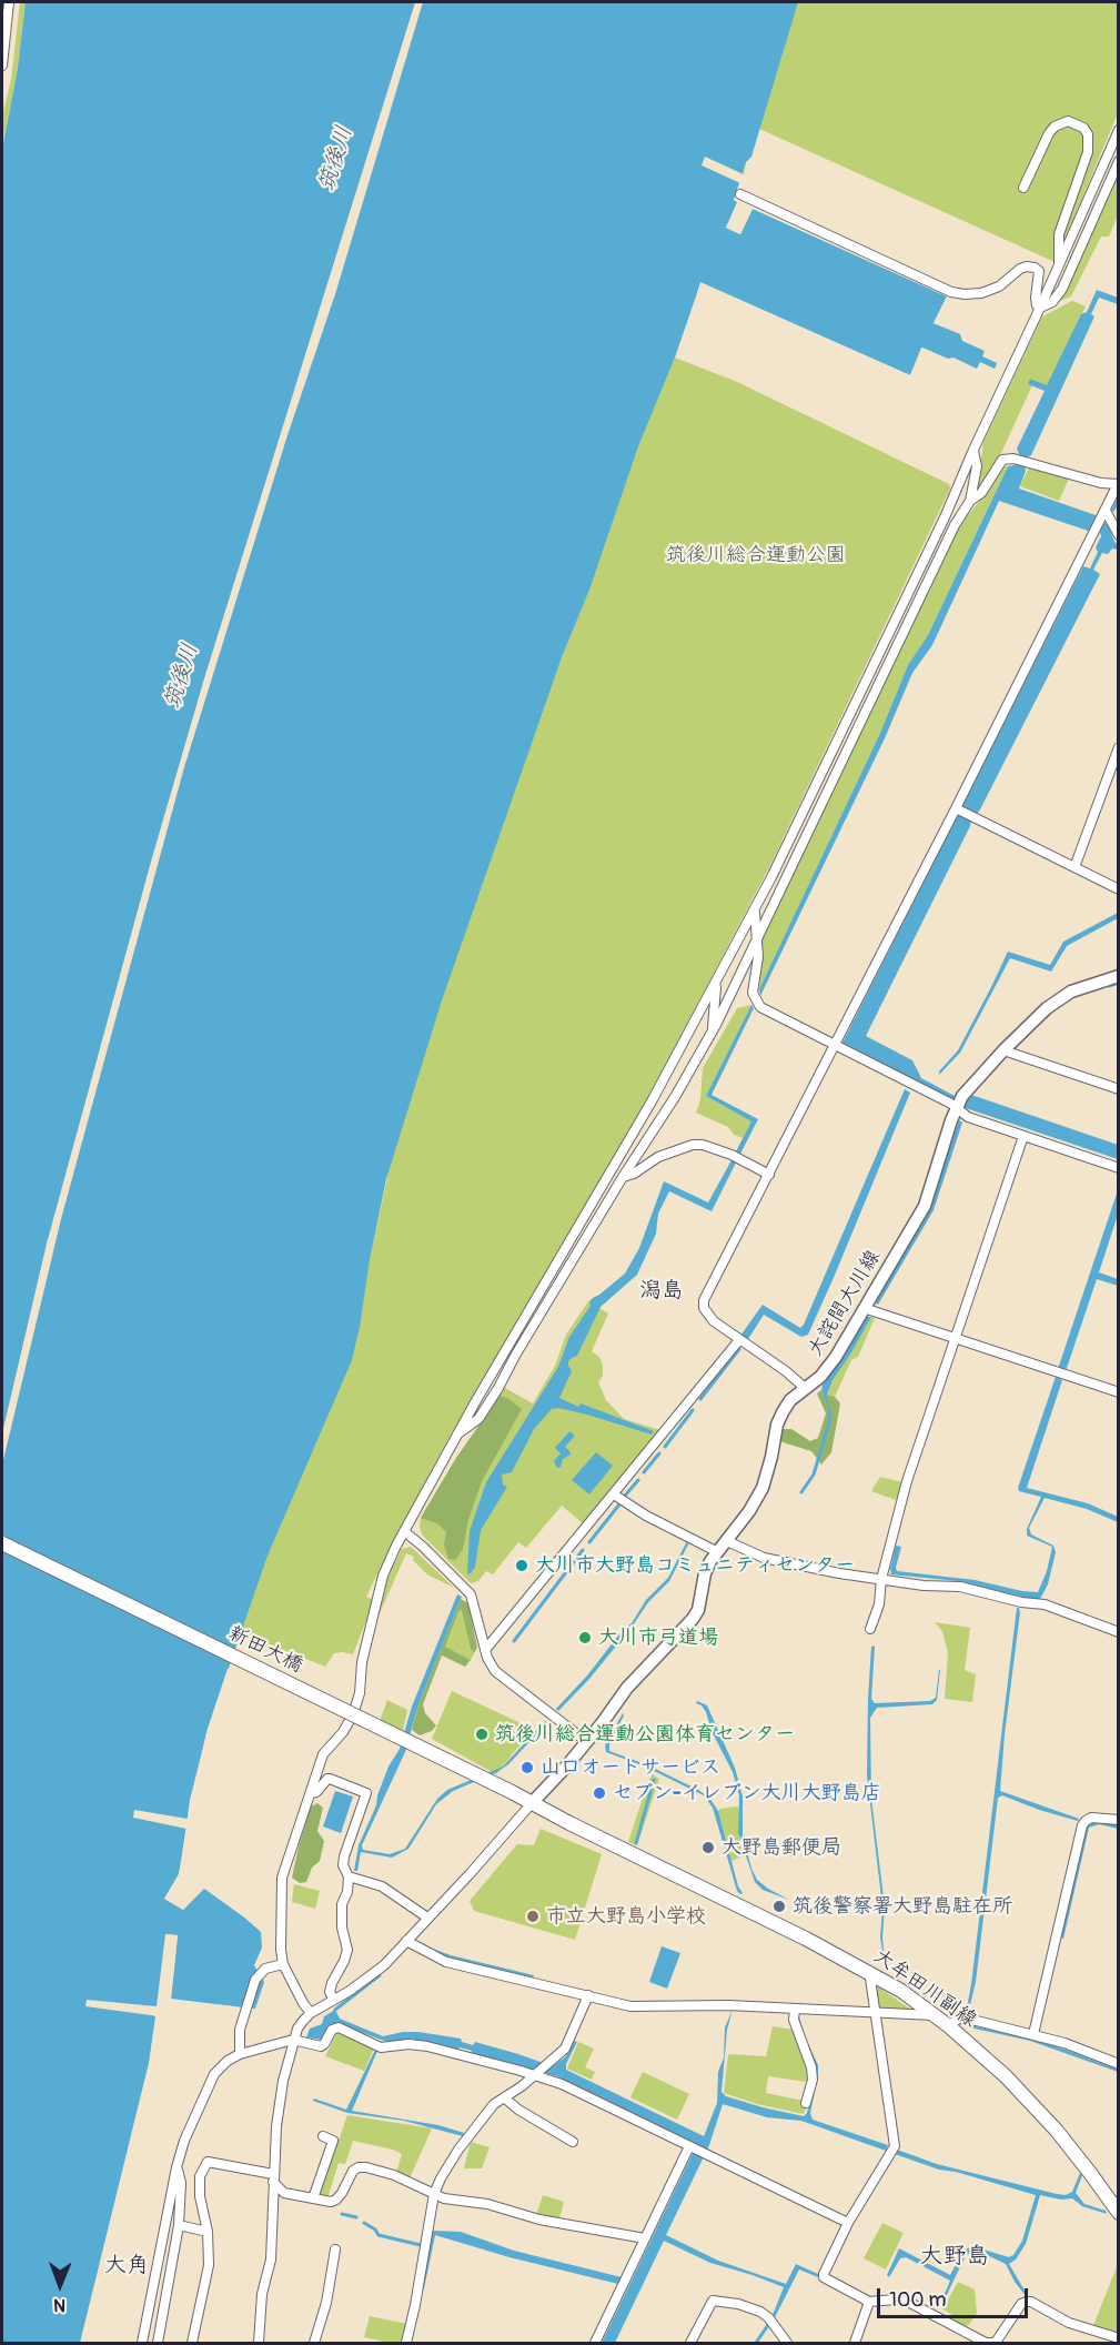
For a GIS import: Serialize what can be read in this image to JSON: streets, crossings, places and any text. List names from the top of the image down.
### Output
{
  "streets": {
    "main road": ["大詫間大川線", "新田大橋", "大牟田川副線"]
  },
  "crossings": [
    ["大詫間大川線", "大牟田川副線"],
    ["新田大橋", "大牟田川副線"]
  ],
  "districts": ["潟島", "大野島", "大角"],
  "water": ["筑後川"],
  "parks": ["筑後川総合運動公園"],
  "places": [
    "大川市大野島コミュニティセンター",
    "大川市弓道場",
    "筑後川総合運動公園体育センター",
    "山口オートサービス",
    "セブン-イレブン大川大野島店",
    "大野島郵便局",
    "筑後警察署大野島駐在所",
    "市立大野島小学校"
  ],
  "scale_bar": "100 m",
  "north": "bottom"
}
